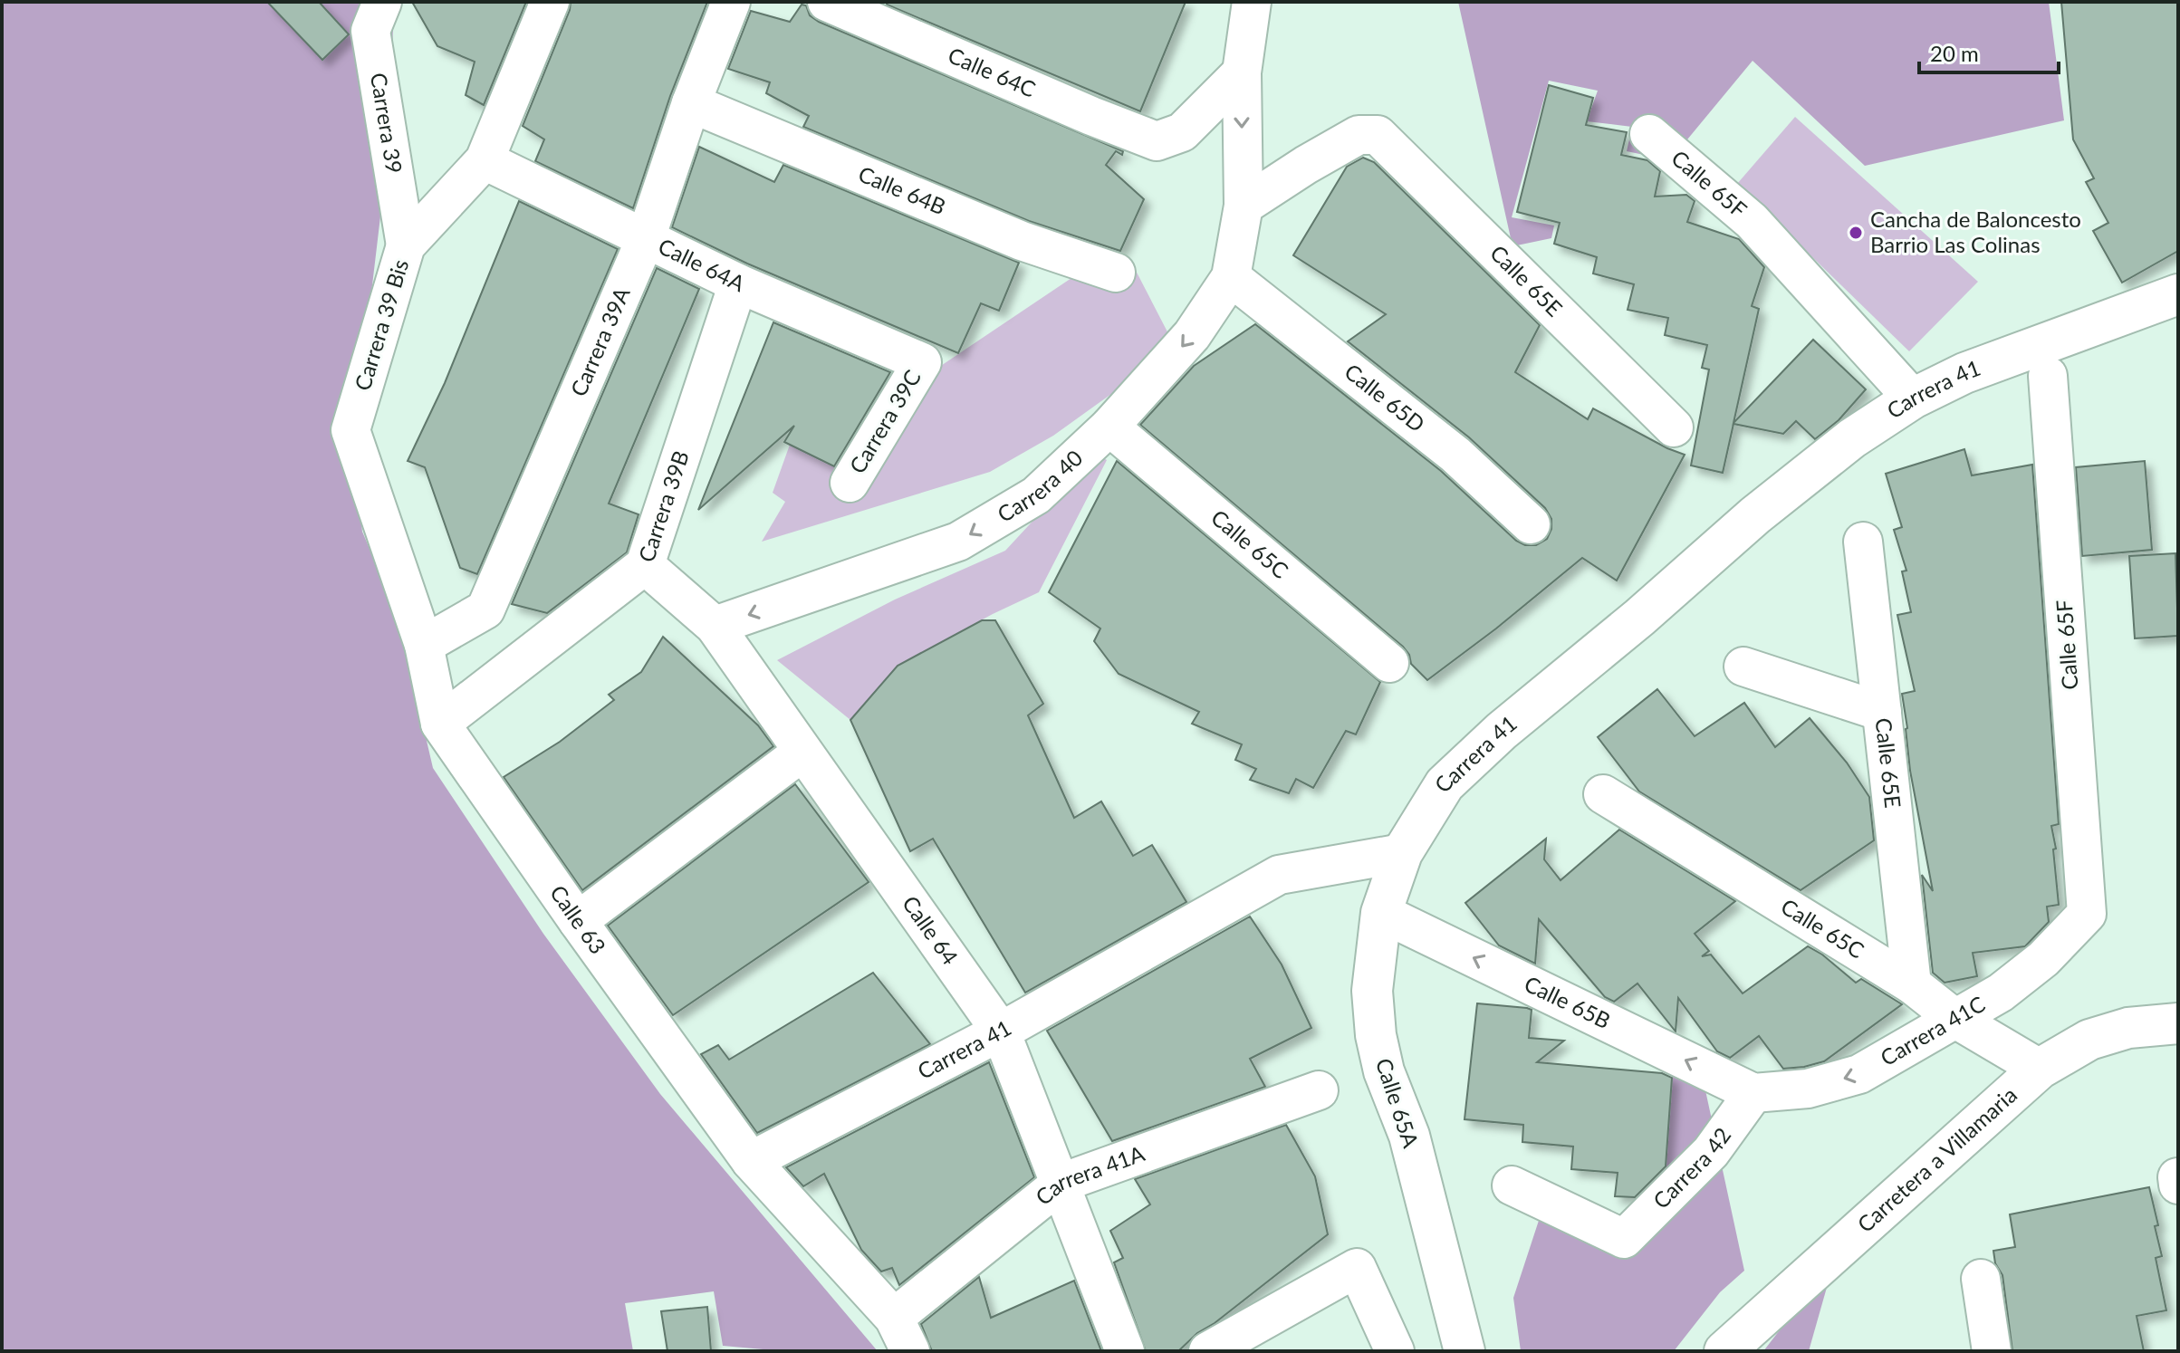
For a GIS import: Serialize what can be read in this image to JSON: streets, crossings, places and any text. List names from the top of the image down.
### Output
{
  "streets": {
    "street": [
      "Calle 64C",
      "Carrera 39",
      "Calle 65F",
      "Calle 64B",
      "Calle 64A",
      "Calle 65E",
      "Carrera 39 Bis",
      "Carrera 39A",
      "Carrera 41",
      "Calle 65D",
      "Carrera 39C",
      "Carrera 40",
      "Carrera 39B",
      "Calle 65C",
      "Calle 63",
      "Calle 64",
      "Calle 65B",
      "Carrera 41C",
      "Calle 65A",
      "Carretera a Villamaria",
      "Carrera 42",
      "Carrera 41A"
    ]
  },
  "crossings": [
    ["Calle 64C", "Carrera 40"],
    ["Carrera 39", "Carrera 39 Bis"],
    ["Calle 65F", "Carrera 41"],
    ["Calle 65F", "Carrera 41C"],
    ["Calle 64B", "Carrera 39A"],
    ["Calle 64A", "Carrera 39 Bis"],
    ["Calle 64A", "Carrera 39A"],
    ["Calle 64A", "Carrera 39C"],
    ["Calle 64A", "Carrera 39B"],
    ["Calle 65E", "Carrera 40"],
    ["Calle 65E", "Calle 65C"],
    ["Carrera 39 Bis", "Calle 63"],
    ["Carrera 39A", "Calle 63"],
    ["Carrera 41", "Calle 63"],
    ["Carrera 41", "Calle 64"],
    ["Carrera 41", "Calle 65A"],
    ["Calle 65D", "Carrera 40"],
    ["Carrera 40", "Calle 65C"],
    ["Carrera 40", "Calle 64"],
    ["Carrera 39B", "Calle 63"],
    ["Carrera 39B", "Calle 64"],
    ["Calle 65C", "Carrera 41C"],
    ["Calle 65C", "Carretera a Villamaria"],
    ["Calle 63", "Carrera 41A"],
    ["Calle 64", "Carrera 41A"],
    ["Calle 65B", "Carrera 41C"],
    ["Calle 65B", "Calle 65A"],
    ["Calle 65B", "Carrera 42"],
    ["Carrera 41C", "Carrera 42"]
  ],
  "one_way": ["Carrera 40", "Calle 65B", "Carrera 41C"],
  "places": ["Cancha de Baloncesto Barrio Las Colinas"],
  "scale_bar": "20 m"
}
